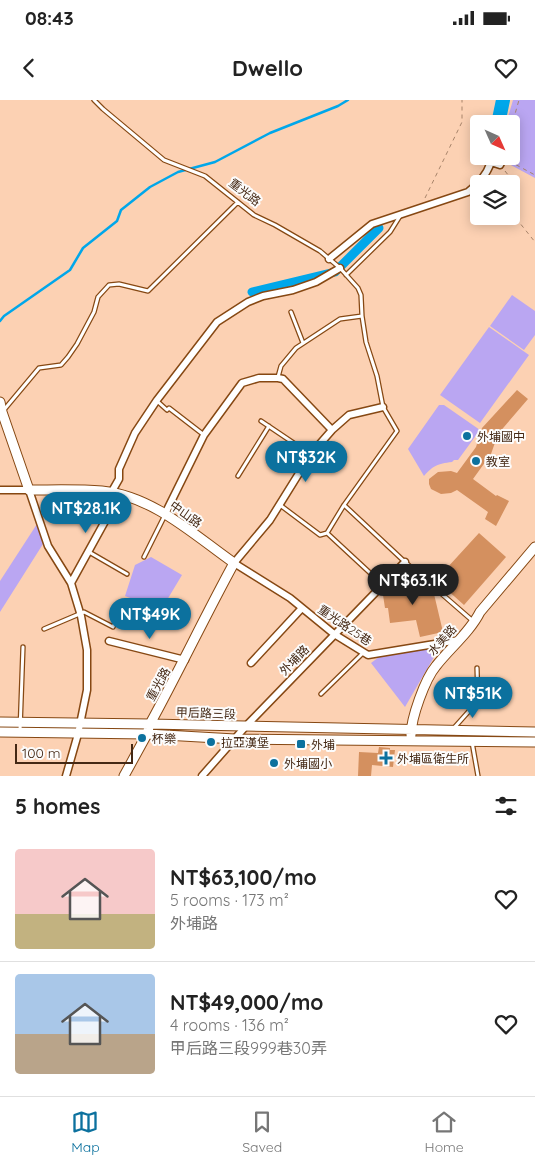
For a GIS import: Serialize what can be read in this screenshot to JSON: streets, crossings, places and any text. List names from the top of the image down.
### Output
{
  "streets": {
    "street": [
      "重光路",
      "中山路",
      "重光路25巷",
      "水美路",
      "外埔路",
      "甲后路三段"
    ]
  },
  "crossings": [
    ["重光路", "中山路"],
    ["重光路", "重光路25巷"],
    ["重光路", "甲后路三段"],
    ["中山路", "重光路25巷"],
    ["重光路25巷", "水美路"],
    ["重光路25巷", "外埔路"],
    ["水美路", "甲后路三段"],
    ["外埔路", "甲后路三段"]
  ],
  "places": {
    "other": [
      "外埔國中",
      "教室",
      "杯樂",
      "拉亞漢堡",
      "外埔國小"
    ],
    "transit": ["外埔"],
    "health": ["外埔區衛生所"]
  },
  "scale_bar": "100 m",
  "north": "bottom right",
  "page": {
    "status": "08:43",
    "header": "Dwello",
    "price": [
      "NT$32K",
      "NT$28.1K",
      "NT$63.1K",
      "NT$49K",
      "NT$51K"
    ],
    "scale": "100 m",
    "heading": "5 homes",
    "list": [
      {
        "name": "NT$63,100/mo",
        "note": "5 rooms · 173 m² · 外埔路"
      },
      {
        "name": "NT$49,000/mo",
        "note": "4 rooms · 136 m² · 甲后路三段999巷30弄"
      }
    ],
    "tabs": ["Map", "Saved", "Home"]
  }
}
